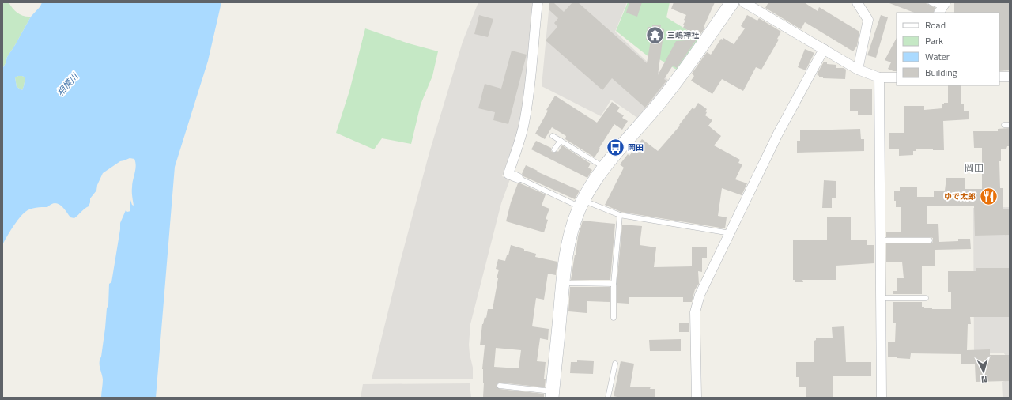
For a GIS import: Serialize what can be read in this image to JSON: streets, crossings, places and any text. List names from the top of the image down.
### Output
{
  "districts": ["岡田"],
  "water": ["相模川"],
  "places": {
    "temple": ["三嶋神社"],
    "bus stop": ["岡田"],
    "restaurant": ["ゆで太郎"]
  },
  "legend": [
    "Road",
    "Park",
    "Water",
    "Building"
  ],
  "north": "bottom"
}
